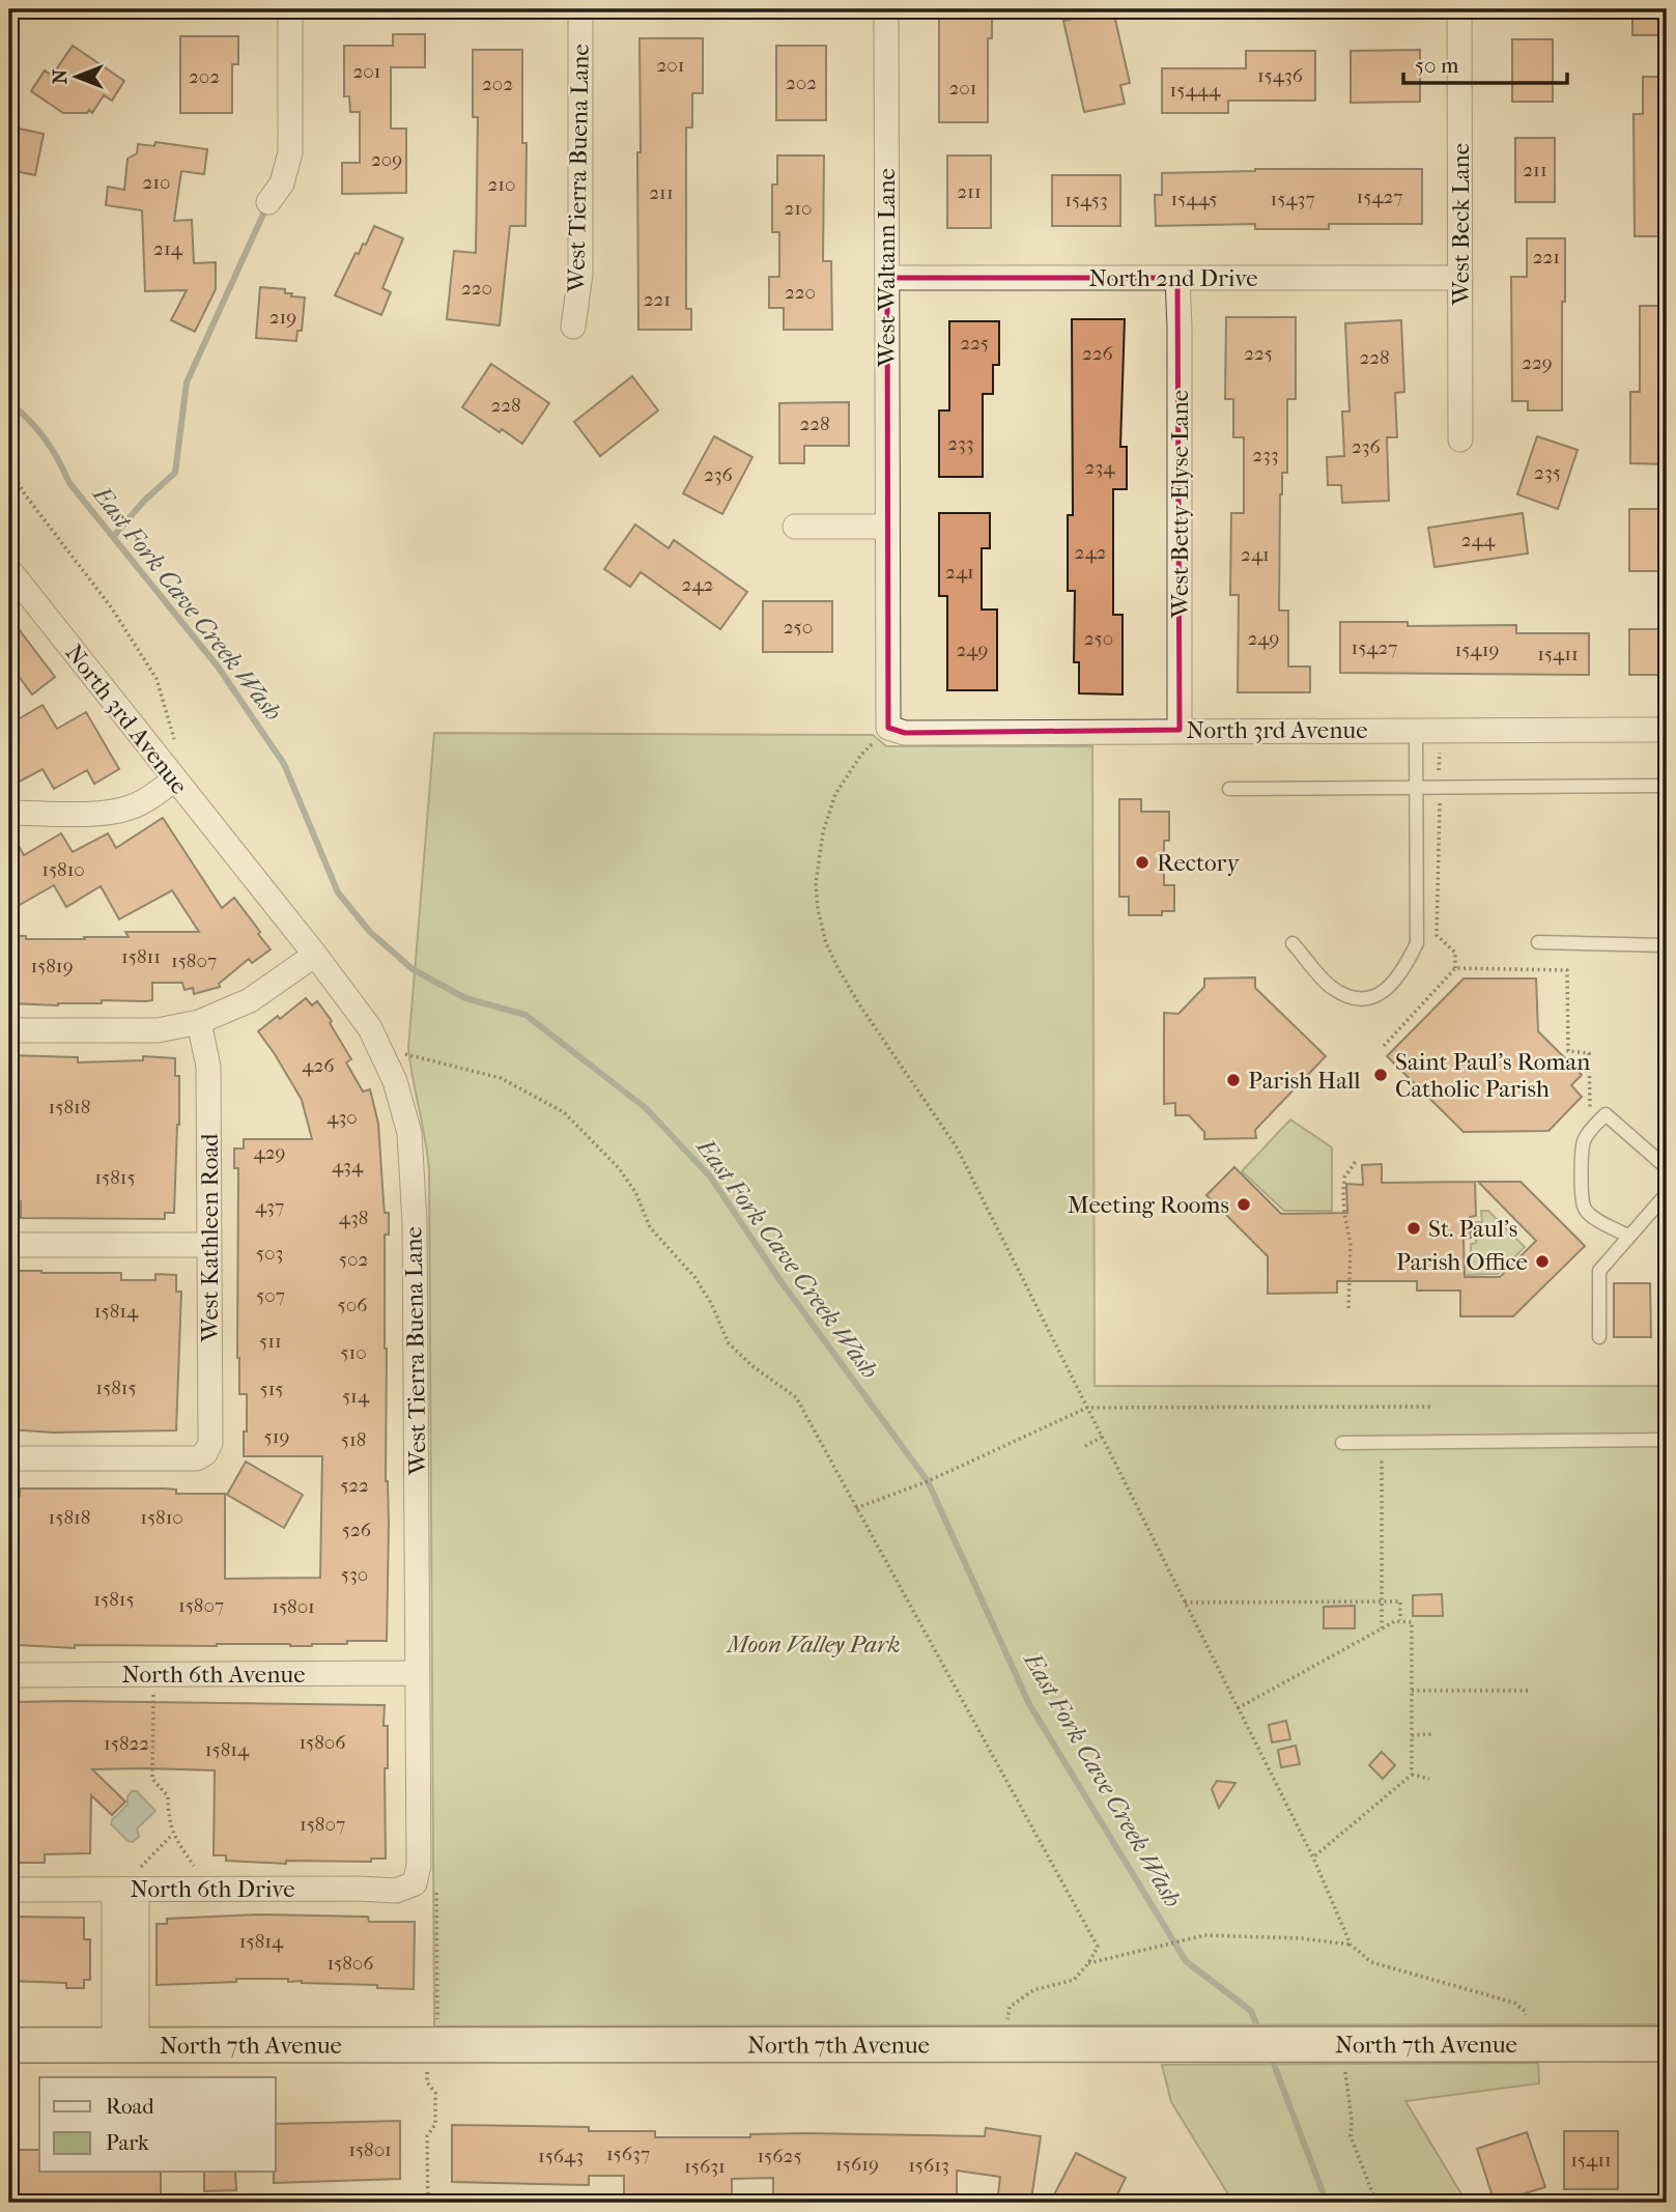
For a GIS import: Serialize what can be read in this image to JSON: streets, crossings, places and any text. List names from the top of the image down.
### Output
{
  "streets": {
    "street": [
      "West Tierra Buena Lane",
      "West Beck Lane",
      "West Waltann Lane",
      "North 2nd Drive",
      "West Betty Elyse Lane",
      "North 3rd Avenue",
      "West Kathleen Road",
      "North 6th Avenue",
      "North 6th Drive",
      "North 7th Avenue"
    ]
  },
  "crossings": [
    ["West Tierra Buena Lane", "North 3rd Avenue"],
    ["West Tierra Buena Lane", "North 6th Avenue"],
    ["West Tierra Buena Lane", "North 6th Drive"],
    ["West Beck Lane", "North 2nd Drive"],
    ["West Waltann Lane", "North 2nd Drive"],
    ["West Waltann Lane", "North 3rd Avenue"],
    ["North 2nd Drive", "West Betty Elyse Lane"],
    ["West Betty Elyse Lane", "North 3rd Avenue"]
  ],
  "water": ["East Fork Cave Creek Wash"],
  "parks": ["Moon Valley Park"],
  "places": [
    "Rectory",
    "Saint Paul's Roman Catholic Parish",
    "Parish Hall",
    "Meeting Rooms",
    "St. Paul's",
    "Parish Office"
  ],
  "house_numbers": [
    "201",
    "201",
    "15436",
    "202",
    "202",
    "202",
    "201",
    "15444",
    "209",
    "211",
    "210",
    "210",
    "211",
    "211",
    "15427",
    "15445",
    "15437",
    "15453",
    "210",
    "214",
    "221",
    "220",
    "220",
    "221",
    "219",
    "225",
    "226",
    "225",
    "228",
    "229",
    "228",
    "228",
    "233",
    "236",
    "233",
    "234",
    "235",
    "236",
    "244",
    "242",
    "241",
    "241",
    "242",
    "250",
    "250",
    "249",
    "15427",
    "249",
    "15419",
    "15411",
    "15810",
    "15811",
    "15807",
    "15819",
    "426",
    "15818",
    "430",
    "429",
    "434",
    "15815",
    "437",
    "438",
    "503",
    "502",
    "507",
    "506",
    "15814",
    "511",
    "510",
    "15815",
    "515",
    "514",
    "519",
    "518",
    "522",
    "15818",
    "15810",
    "526",
    "530",
    "15815",
    "15807",
    "15801",
    "15806",
    "15822",
    "15814",
    "15807",
    "15814",
    "15806",
    "15801",
    "15637",
    "15643",
    "15625",
    "15411",
    "15619",
    "15613",
    "15631"
  ],
  "legend": ["Road", "Park"],
  "scale_bar": "50 m",
  "north": "left"
}
